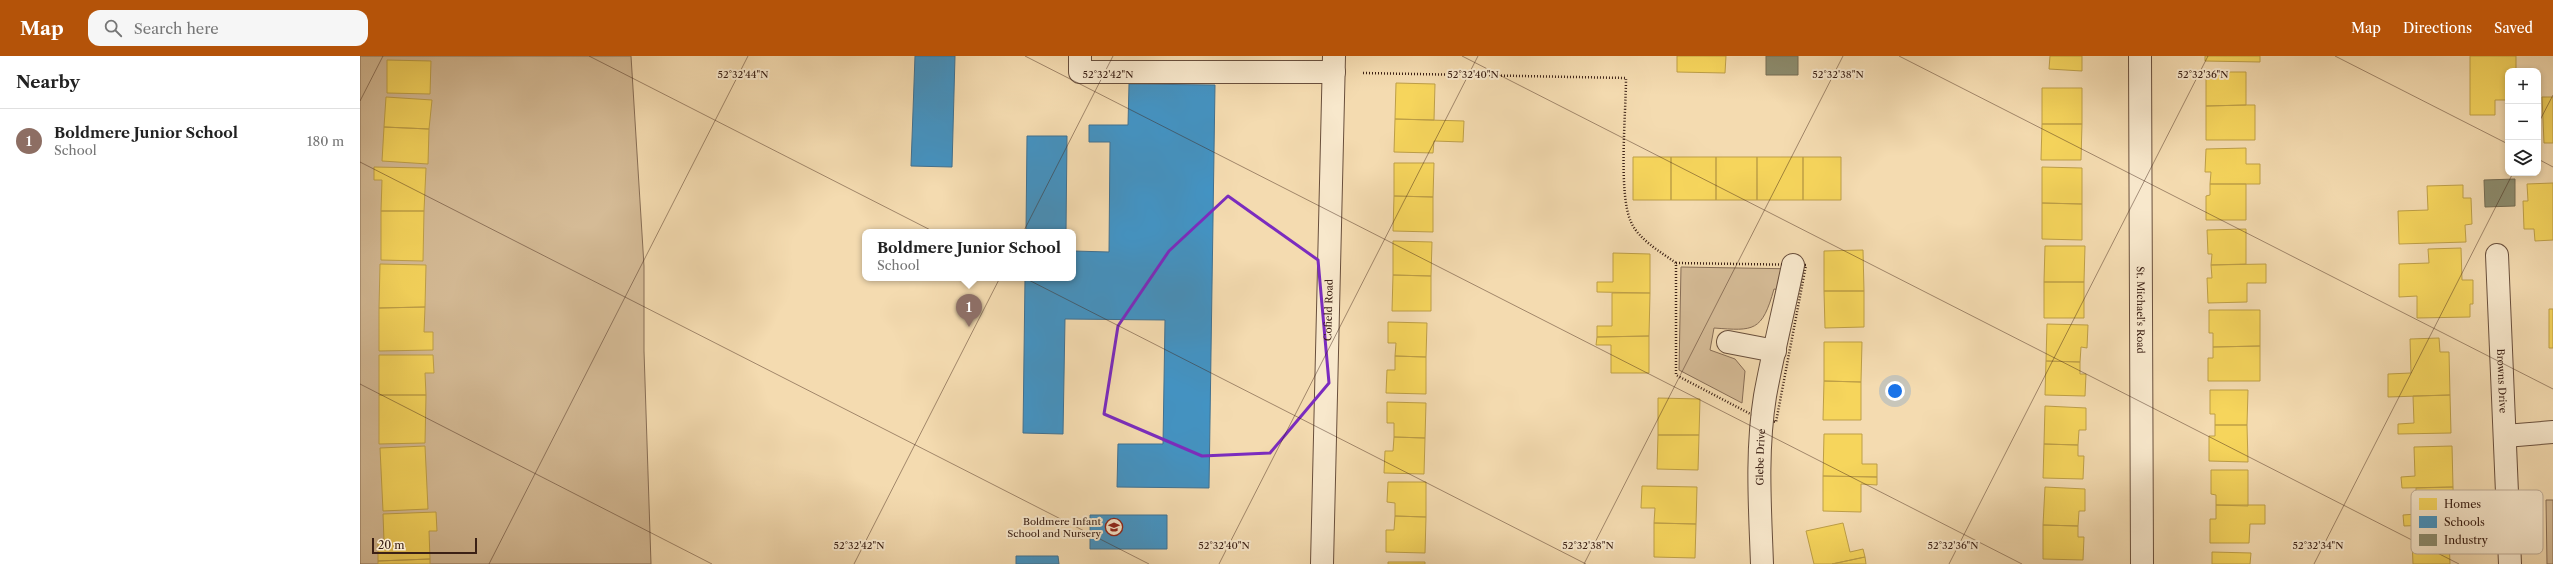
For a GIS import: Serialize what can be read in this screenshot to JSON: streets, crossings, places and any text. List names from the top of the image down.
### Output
{
  "streets": {
    "street": [
      "Cofield Road",
      "St. Michael's Road",
      "Browns Drive",
      "Glebe Drive"
    ]
  },
  "places": {
    "school or university": ["Boldmere Infant School and Nursery"]
  },
  "legend": ["Homes", "Schools", "Industry"],
  "scale_bar": "20 m",
  "page": {
    "header": "Map",
    "search": "Search here",
    "nav": ["Map", "Directions", "Saved"],
    "heading": "Nearby",
    "map_buttons": ["+", "−"],
    "list": [
      {
        "mark": "1",
        "name": "Boldmere Junior School",
        "note": "School",
        "value": "180 m"
      }
    ],
    "popup": ["Boldmere Junior School", "School"],
    "pins": "1",
    "scale": "20 m"
  },
  "coordinates": [
    "52°32'44\"N",
    "52°32'42\"N",
    "52°32'40\"N",
    "52°32'38\"N",
    "52°32'36\"N",
    "52°32'34\"N"
  ]
}
